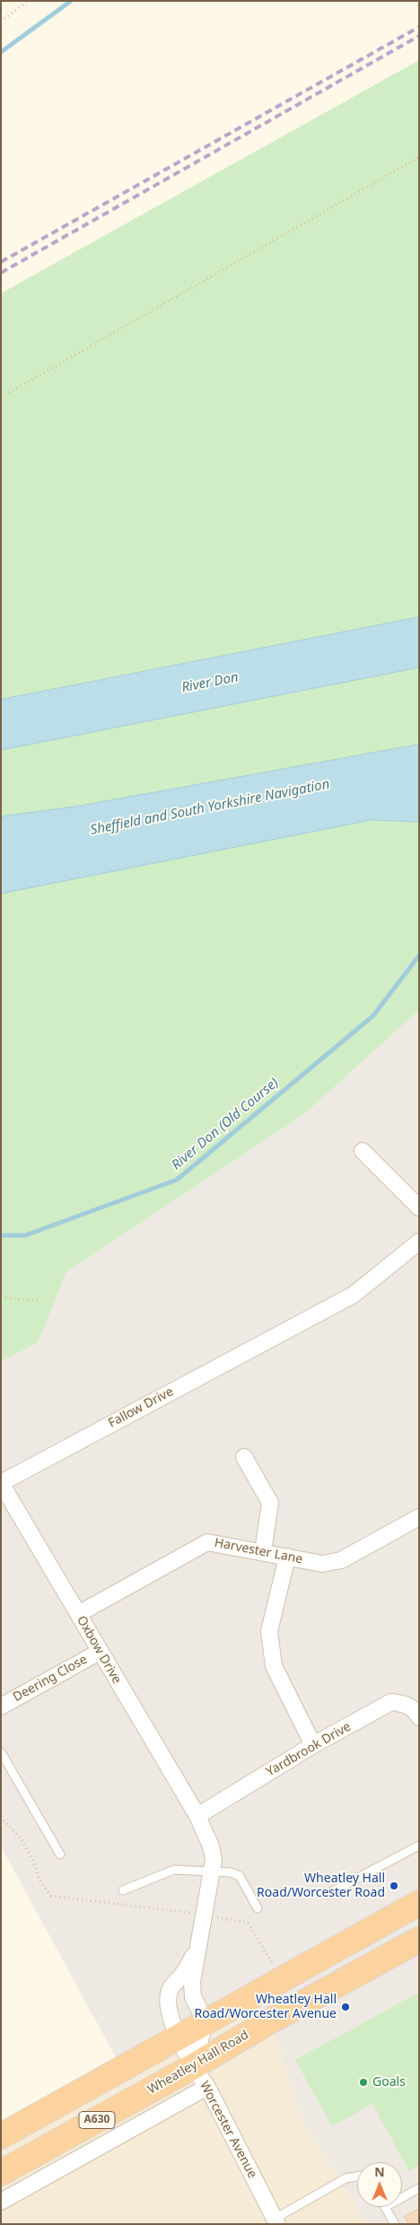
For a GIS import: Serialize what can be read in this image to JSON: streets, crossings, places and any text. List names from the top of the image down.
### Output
{
  "streets": {
    "highway": ["Wheatley Hall Road", "A630"],
    "street": [
      "Fallow Drive",
      "Harvester Lane",
      "Oxbow Drive",
      "Deering Close",
      "Yardbrook Drive",
      "Worcester Avenue"
    ]
  },
  "crossings": [
    ["Fallow Drive", "Oxbow Drive"],
    ["Harvester Lane", "Oxbow Drive"],
    ["Oxbow Drive", "Deering Close"],
    ["Oxbow Drive", "Yardbrook Drive"],
    ["Oxbow Drive", "A630"],
    ["Oxbow Drive", "Worcester Avenue"],
    ["Wheatley Hall Road", "Worcester Avenue"],
    ["A630", "Worcester Avenue"]
  ],
  "water": ["River Don", "Sheffield and South Yorkshire Navigation", "River Don (Old Course)"],
  "places": ["Wheatley Hall Road/Worcester Road", "Wheatley Hall Road/Worcester Avenue", "Goals"],
  "north": "top"
}
